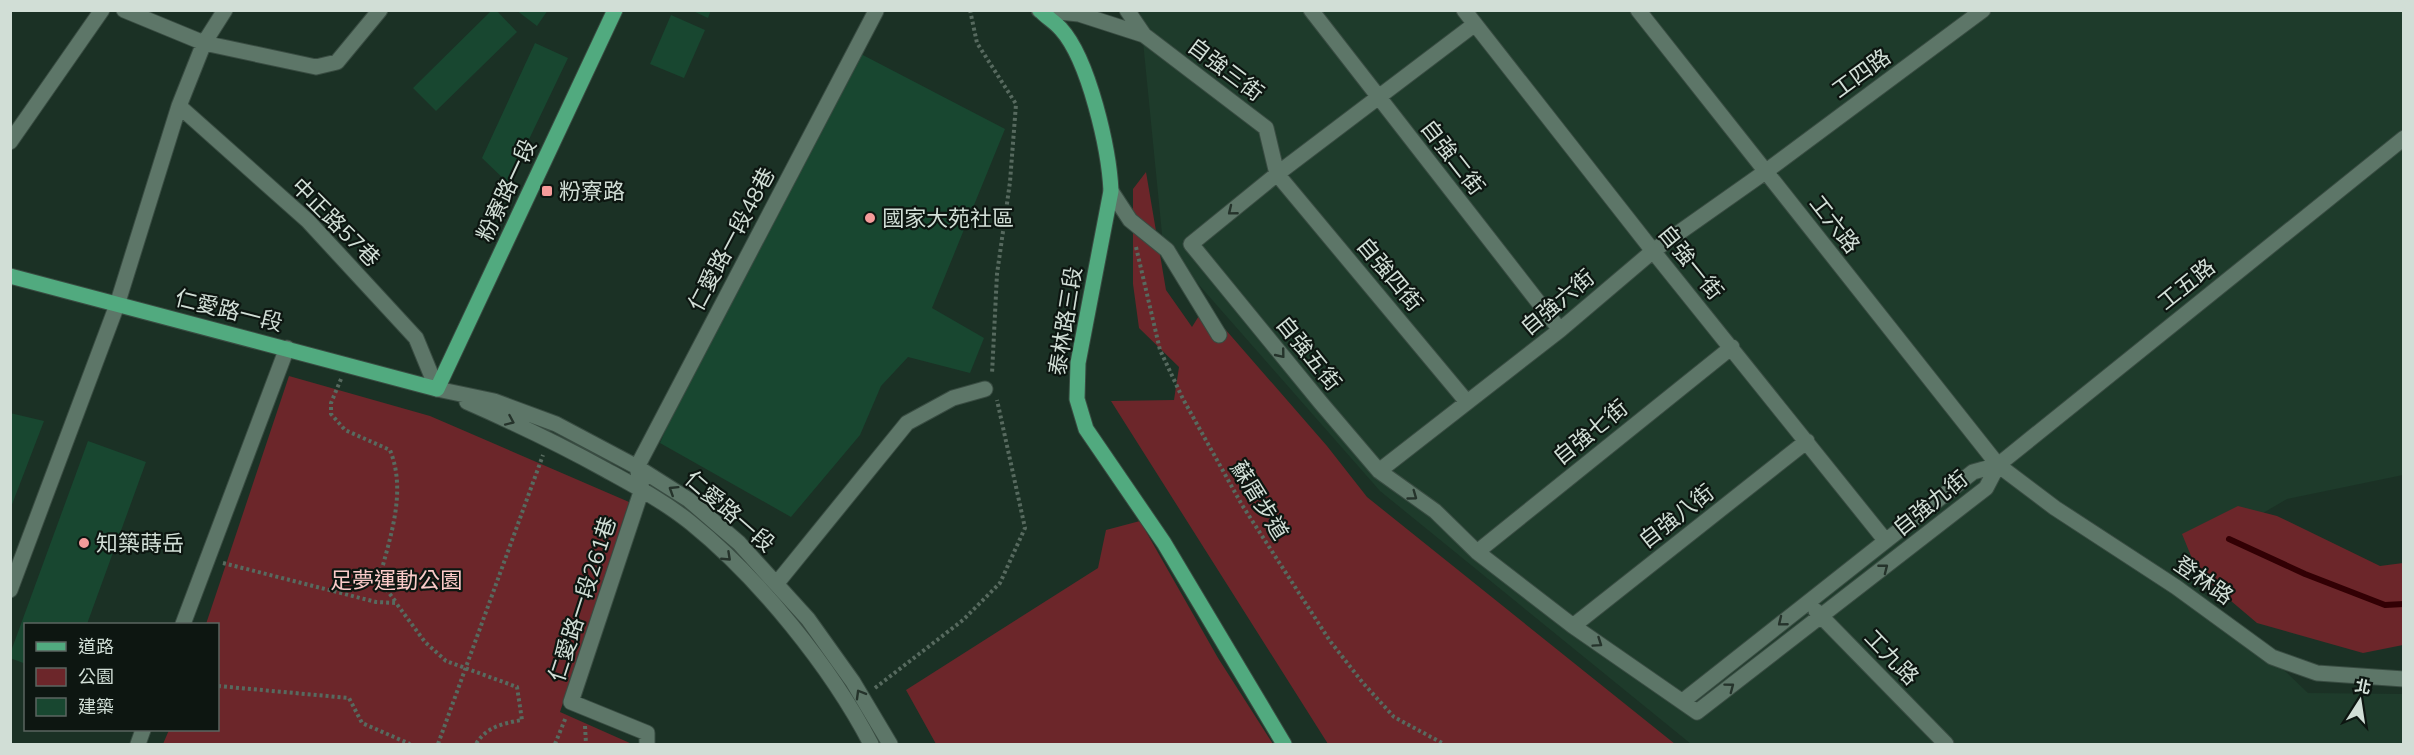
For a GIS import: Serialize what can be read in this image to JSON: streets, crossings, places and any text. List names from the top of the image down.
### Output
{
  "streets": {
    "main road": ["粉寮路一段", "仁愛路一段", "泰林路三段"],
    "street": [
      "自強三街",
      "工四路",
      "自強二街",
      "中正路57巷",
      "工六路",
      "仁愛路一段48巷",
      "自強一街",
      "自強四街",
      "工五路",
      "自強六街",
      "自強五街",
      "自強七街",
      "自強九街",
      "自強八街",
      "登林路",
      "仁愛路一段261巷",
      "工九路"
    ],
    "path": ["蘇厝步道"]
  },
  "crossings": [
    ["自強三街", "自強四街"],
    ["自強三街", "自強五街"],
    ["工四路", "工六路"],
    ["工四路", "自強六街"],
    ["自強二街", "自強六街"],
    ["自強二街", "自強五街"],
    ["粉寮路一段", "中正路57巷"],
    ["粉寮路一段", "仁愛路一段"],
    ["中正路57巷", "仁愛路一段"],
    ["工六路", "工五路"],
    ["工六路", "自強六街"],
    ["工六路", "自強九街"],
    ["工六路", "登林路"],
    ["仁愛路一段48巷", "仁愛路一段"],
    ["自強一街", "自強六街"],
    ["自強一街", "自強五街"],
    ["自強一街", "自強七街"],
    ["自強一街", "自強九街"],
    ["自強一街", "自強八街"],
    ["自強四街", "自強六街"],
    ["自強四街", "自強五街"],
    ["工五路", "自強九街"],
    ["工五路", "登林路"],
    ["自強六街", "自強五街"],
    ["仁愛路一段", "仁愛路一段261巷"],
    ["自強五街", "自強七街"],
    ["自強五街", "自強九街"],
    ["自強五街", "自強八街"],
    ["自強九街", "登林路"],
    ["自強九街", "工九路"]
  ],
  "one_way": ["自強五街"],
  "parks": ["足夢運動公園"],
  "places": {
    "transit": ["粉寮路"],
    "other": ["國家大苑社區", "知築蒔岳"]
  },
  "legend": ["道路", "公園", "建築"],
  "north": "top"
}
